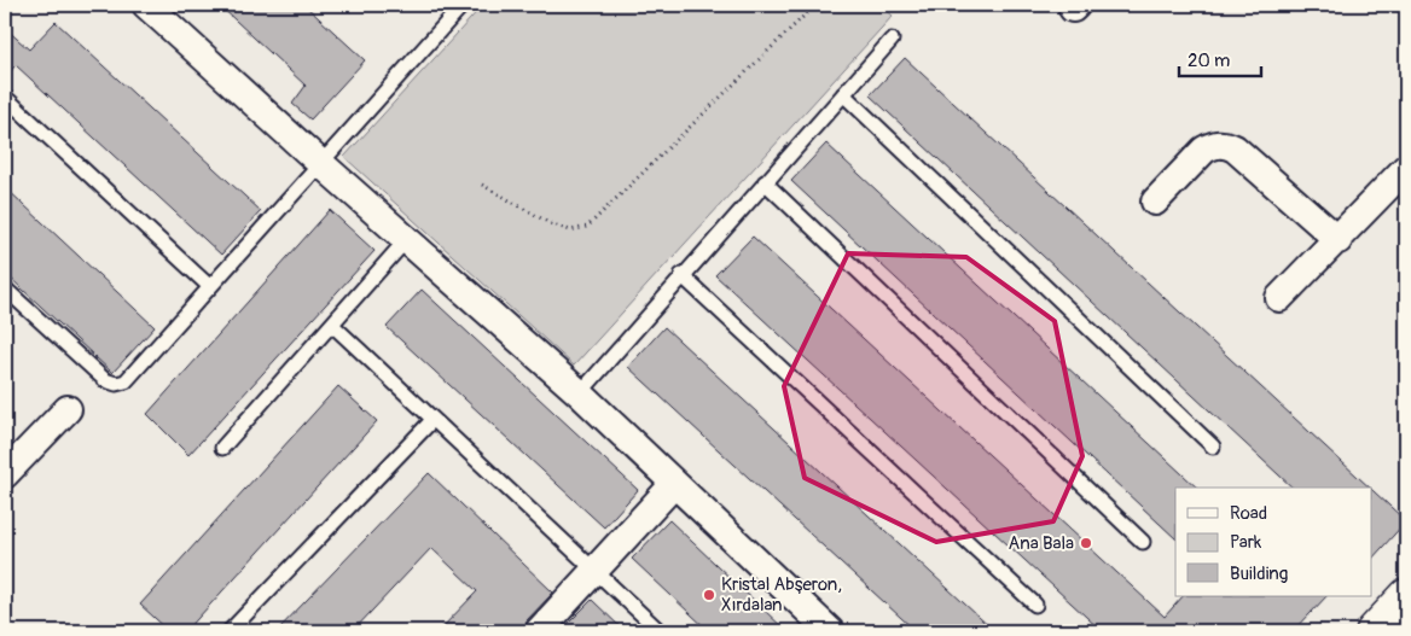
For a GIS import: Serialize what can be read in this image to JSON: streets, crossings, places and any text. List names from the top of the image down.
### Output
{
  "places": ["Ana Bala", "Kristal Abşeron, Xırdalan"],
  "legend": ["Road", "Park", "Building"],
  "scale_bar": "20 m"
}
